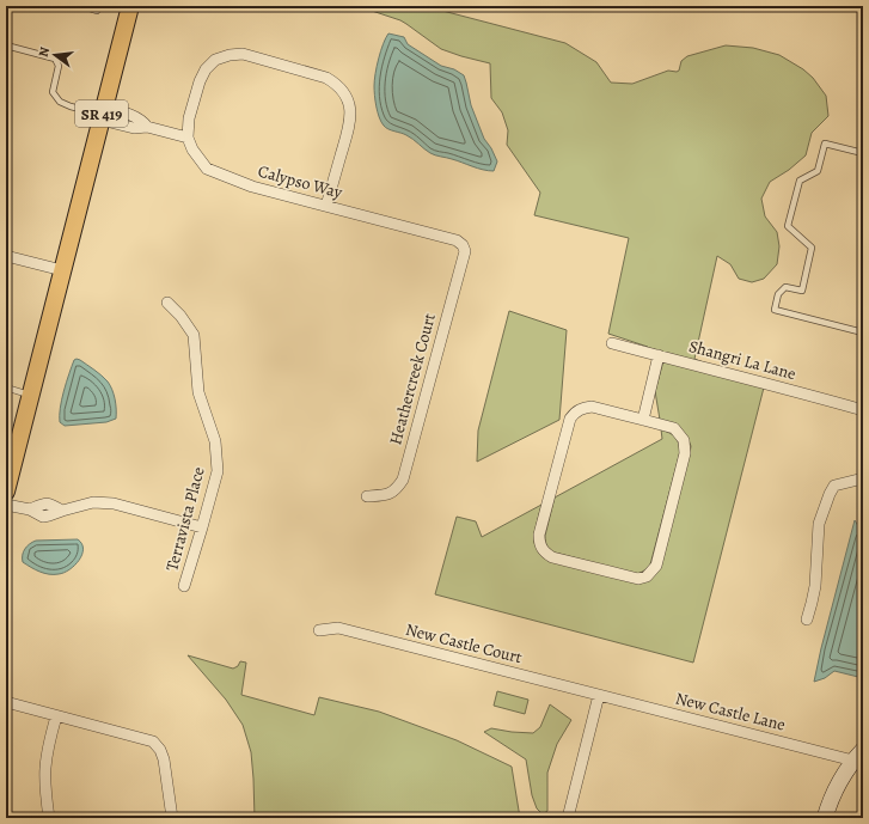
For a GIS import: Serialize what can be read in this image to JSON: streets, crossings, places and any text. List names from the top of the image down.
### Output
{
  "streets": {
    "main road": ["SR 419"],
    "street": [
      "Calypso Way",
      "Shangri La Lane",
      "Heathercreek Court",
      "Terravista Place",
      "New Castle Court",
      "New Castle Lane"
    ]
  },
  "crossings": [
    ["Calypso Way", "Heathercreek Court"],
    ["New Castle Court", "New Castle Lane"]
  ],
  "north": "left"
}
